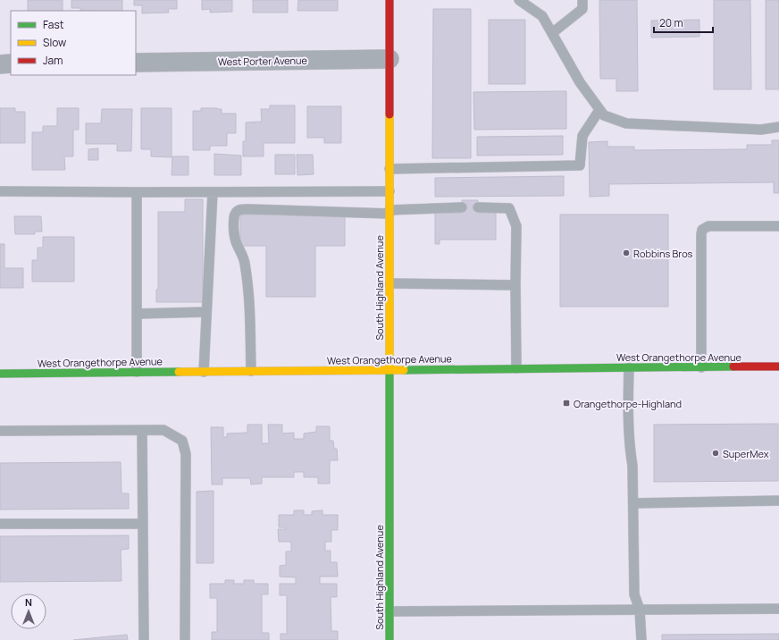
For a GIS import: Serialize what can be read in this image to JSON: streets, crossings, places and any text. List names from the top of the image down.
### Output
{
  "streets": {
    "main road": ["South Highland Avenue", "West Orangethorpe Avenue"],
    "street": ["West Porter Avenue"]
  },
  "crossings": [
    ["West Porter Avenue", "South Highland Avenue"],
    ["South Highland Avenue", "West Orangethorpe Avenue"]
  ],
  "places": {
    "other": ["Robbins Bros", "SuperMex"],
    "transit": ["Orangethorpe-Highland"]
  },
  "legend": ["Fast", "Slow", "Jam"],
  "scale_bar": "20 m",
  "north": "top"
}
